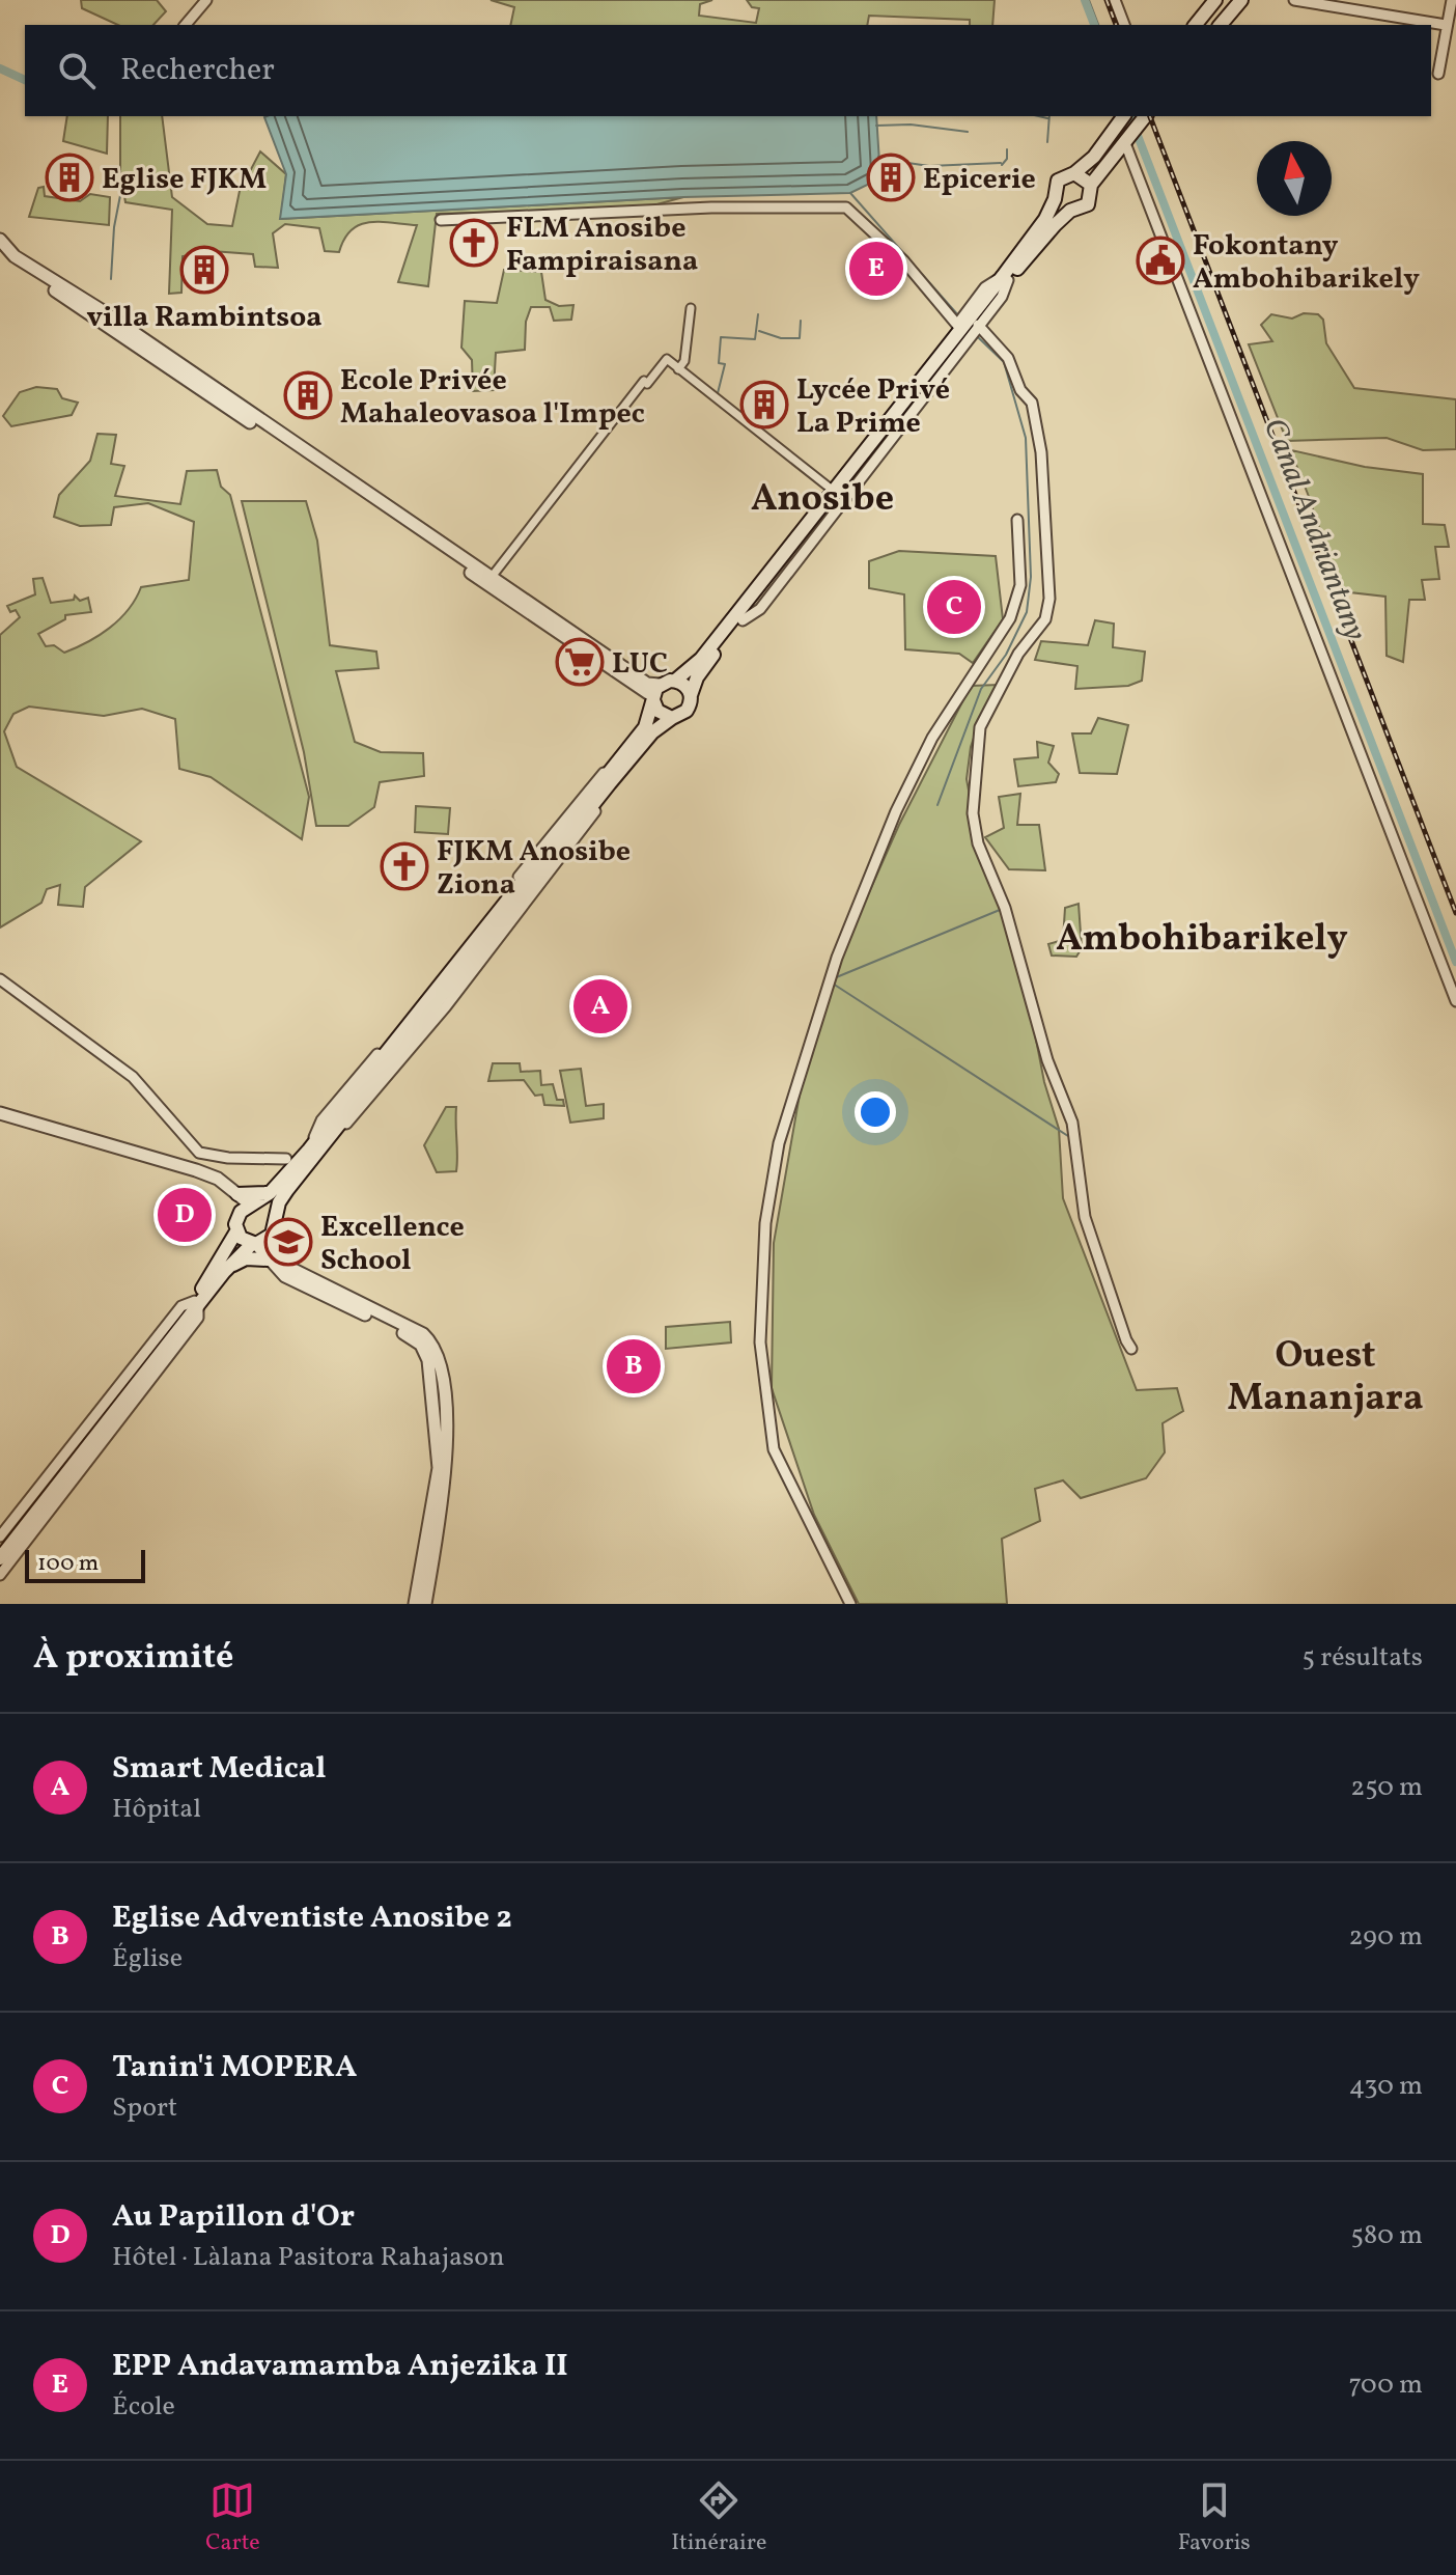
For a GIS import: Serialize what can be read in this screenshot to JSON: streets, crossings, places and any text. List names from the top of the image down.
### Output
{
  "districts": ["Anosibe", "Ambohibarikely", "Ouest Mananjara"],
  "water": ["Canal Andriantany"],
  "places": {
    "building": [
      "Eglise FJKM",
      "Epicerie",
      "villa Rambintsoa",
      "Ecole Privée Mahaleovasoa l'Impec",
      "Lycée Privé La Prime"
    ],
    "church": ["FLM Anosibe Fampiraisana", "FJKM Anosibe Ziona"],
    "public building": ["Fokontany Ambohibarikely"],
    "supermarket": ["LUC"],
    "school or university": ["Excellence School"]
  },
  "scale_bar": "100 m",
  "north": "top",
  "page": {
    "search": "Rechercher",
    "pins": [
      "E",
      "C",
      "A",
      "D",
      "B"
    ],
    "scale": "100 m",
    "heading": ["À proximité", "5 résultats"],
    "list": [
      {
        "mark": "A",
        "name": "Smart Medical",
        "note": "Hôpital",
        "value": "250 m"
      },
      {
        "mark": "B",
        "name": "Eglise Adventiste Anosibe 2",
        "note": "Église",
        "value": "290 m"
      },
      {
        "mark": "C",
        "name": "Tanin'i MOPERA",
        "note": "Sport",
        "value": "430 m"
      },
      {
        "mark": "D",
        "name": "Au Papillon d'Or",
        "note": "Hôtel · Làlana Pasitora Rahajason",
        "value": "580 m"
      },
      {
        "mark": "E",
        "name": "EPP Andavamamba Anjezika II",
        "note": "École",
        "value": "700 m"
      }
    ],
    "nav": ["Carte", "Itinéraire", "Favoris"]
  }
}
